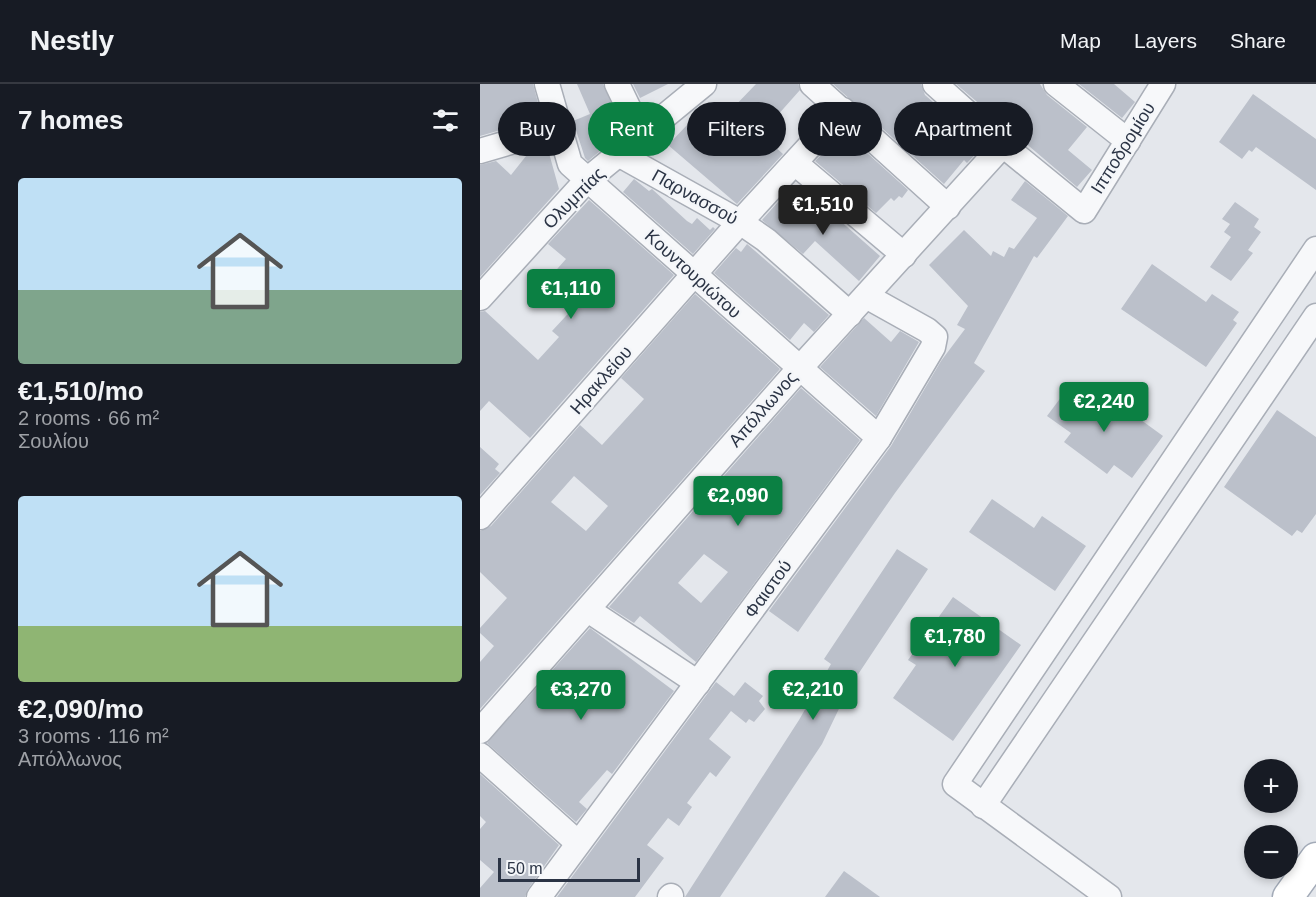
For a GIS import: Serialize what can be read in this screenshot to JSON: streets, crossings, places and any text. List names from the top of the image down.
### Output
{
  "streets": {
    "street": [
      "Ιπποδρομίου",
      "Παρνασσού",
      "Ολυμπίας",
      "Κουντουριώτου",
      "Ηρακλείου",
      "Απόλλωνος",
      "Φαιστού"
    ]
  },
  "crossings": [
    ["Παρνασσού", "Ηρακλείου"],
    ["Παρνασσού", "Απόλλωνος"],
    ["Παρνασσού", "Φαιστού"],
    ["Ολυμπίας", "Κουντουριώτου"],
    ["Κουντουριώτου", "Ηρακλείου"],
    ["Κουντουριώτου", "Απόλλωνος"],
    ["Κουντουριώτου", "Φαιστού"],
    ["Απόλλωνος", "Φαιστού"]
  ],
  "scale_bar": "50 m",
  "page": {
    "header": "Nestly",
    "nav": ["Map", "Layers", "Share"],
    "heading": "7 homes",
    "chip": [
      "Buy",
      "Rent",
      "Filters",
      "New",
      "Apartment"
    ],
    "list": [
      {
        "name": "€1,510/mo",
        "note": "2 rooms · 66 m² · Σουλίου"
      },
      {
        "name": "€2,090/mo",
        "note": "3 rooms · 116 m² · Απόλλωνος"
      }
    ],
    "price": [
      "€1,510",
      "€1,110",
      "€2,240",
      "€2,090",
      "€1,780",
      "€3,270",
      "€2,210"
    ],
    "map_buttons": ["+", "−"],
    "scale": "50 m"
  }
}
